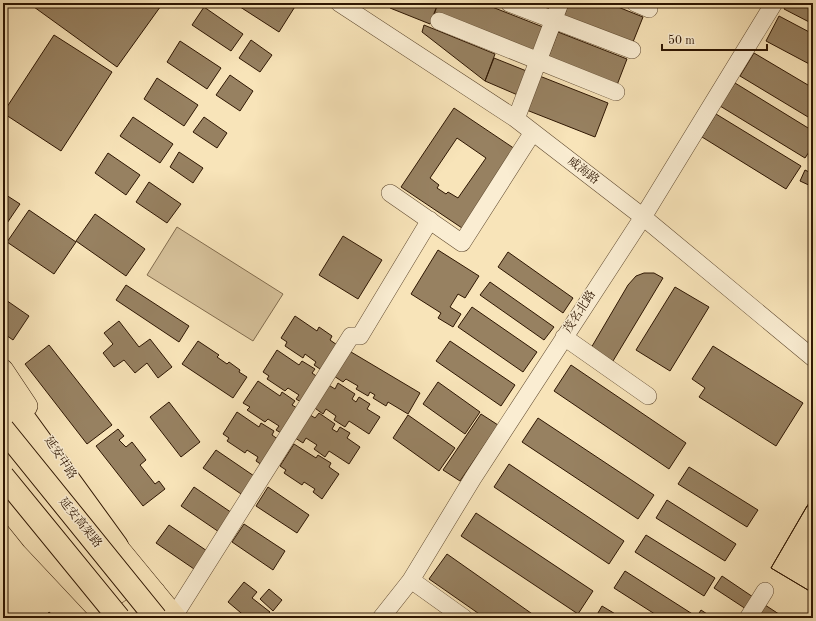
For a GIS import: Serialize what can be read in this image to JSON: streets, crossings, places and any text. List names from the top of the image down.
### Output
{
  "streets": {
    "highway": ["延安高架路"],
    "main road": ["延安中路"],
    "street": ["威海路", "茂名北路"]
  },
  "crossings": [
    ["威海路", "茂名北路"],
    ["延安中路", "延安高架路"]
  ],
  "scale_bar": "50 m"
}
